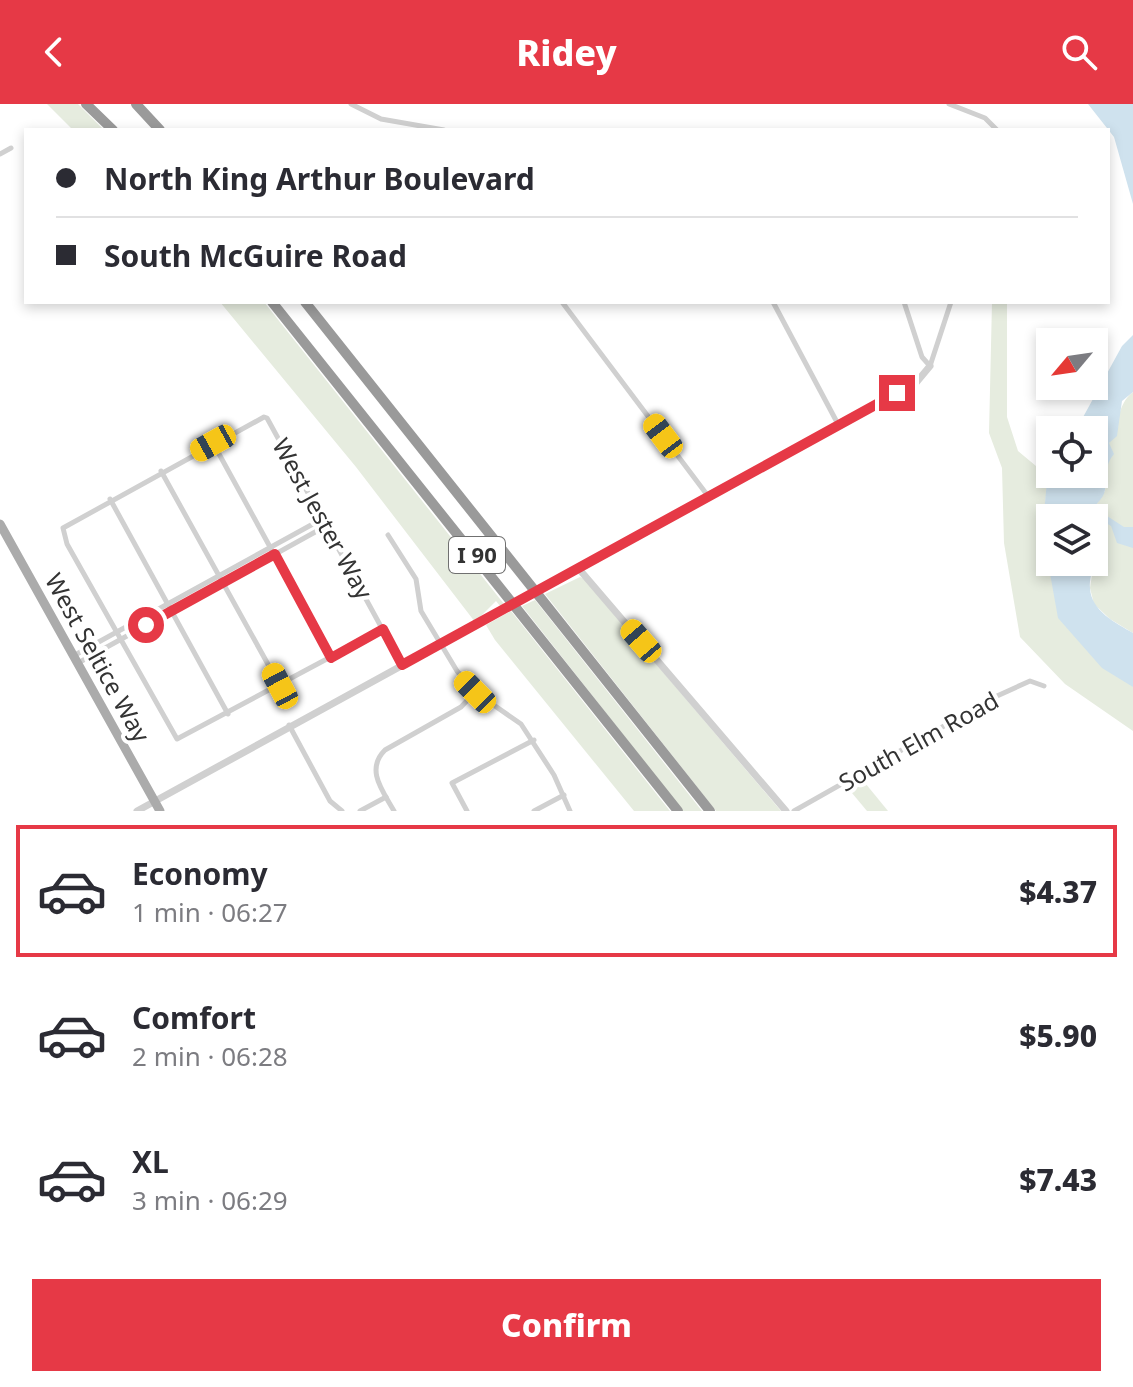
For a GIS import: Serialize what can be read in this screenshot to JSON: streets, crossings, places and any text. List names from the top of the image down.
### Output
{
  "streets": {
    "highway": ["I 90"],
    "main road": ["West Seltice Way"],
    "street": ["West Jester Way", "South Elm Road"]
  },
  "north": "bottom left",
  "page": {
    "header": "Ridey",
    "banner": ["North King Arthur Boulevard", "South McGuire Road"],
    "list": [
      {
        "name": "Economy",
        "note": "1 min · 06:27",
        "value": "$4.37"
      },
      {
        "name": "Comfort",
        "note": "2 min · 06:28",
        "value": "$5.90"
      },
      {
        "name": "XL",
        "note": "3 min · 06:29",
        "value": "$7.43"
      }
    ],
    "buttons": "Confirm"
  }
}
